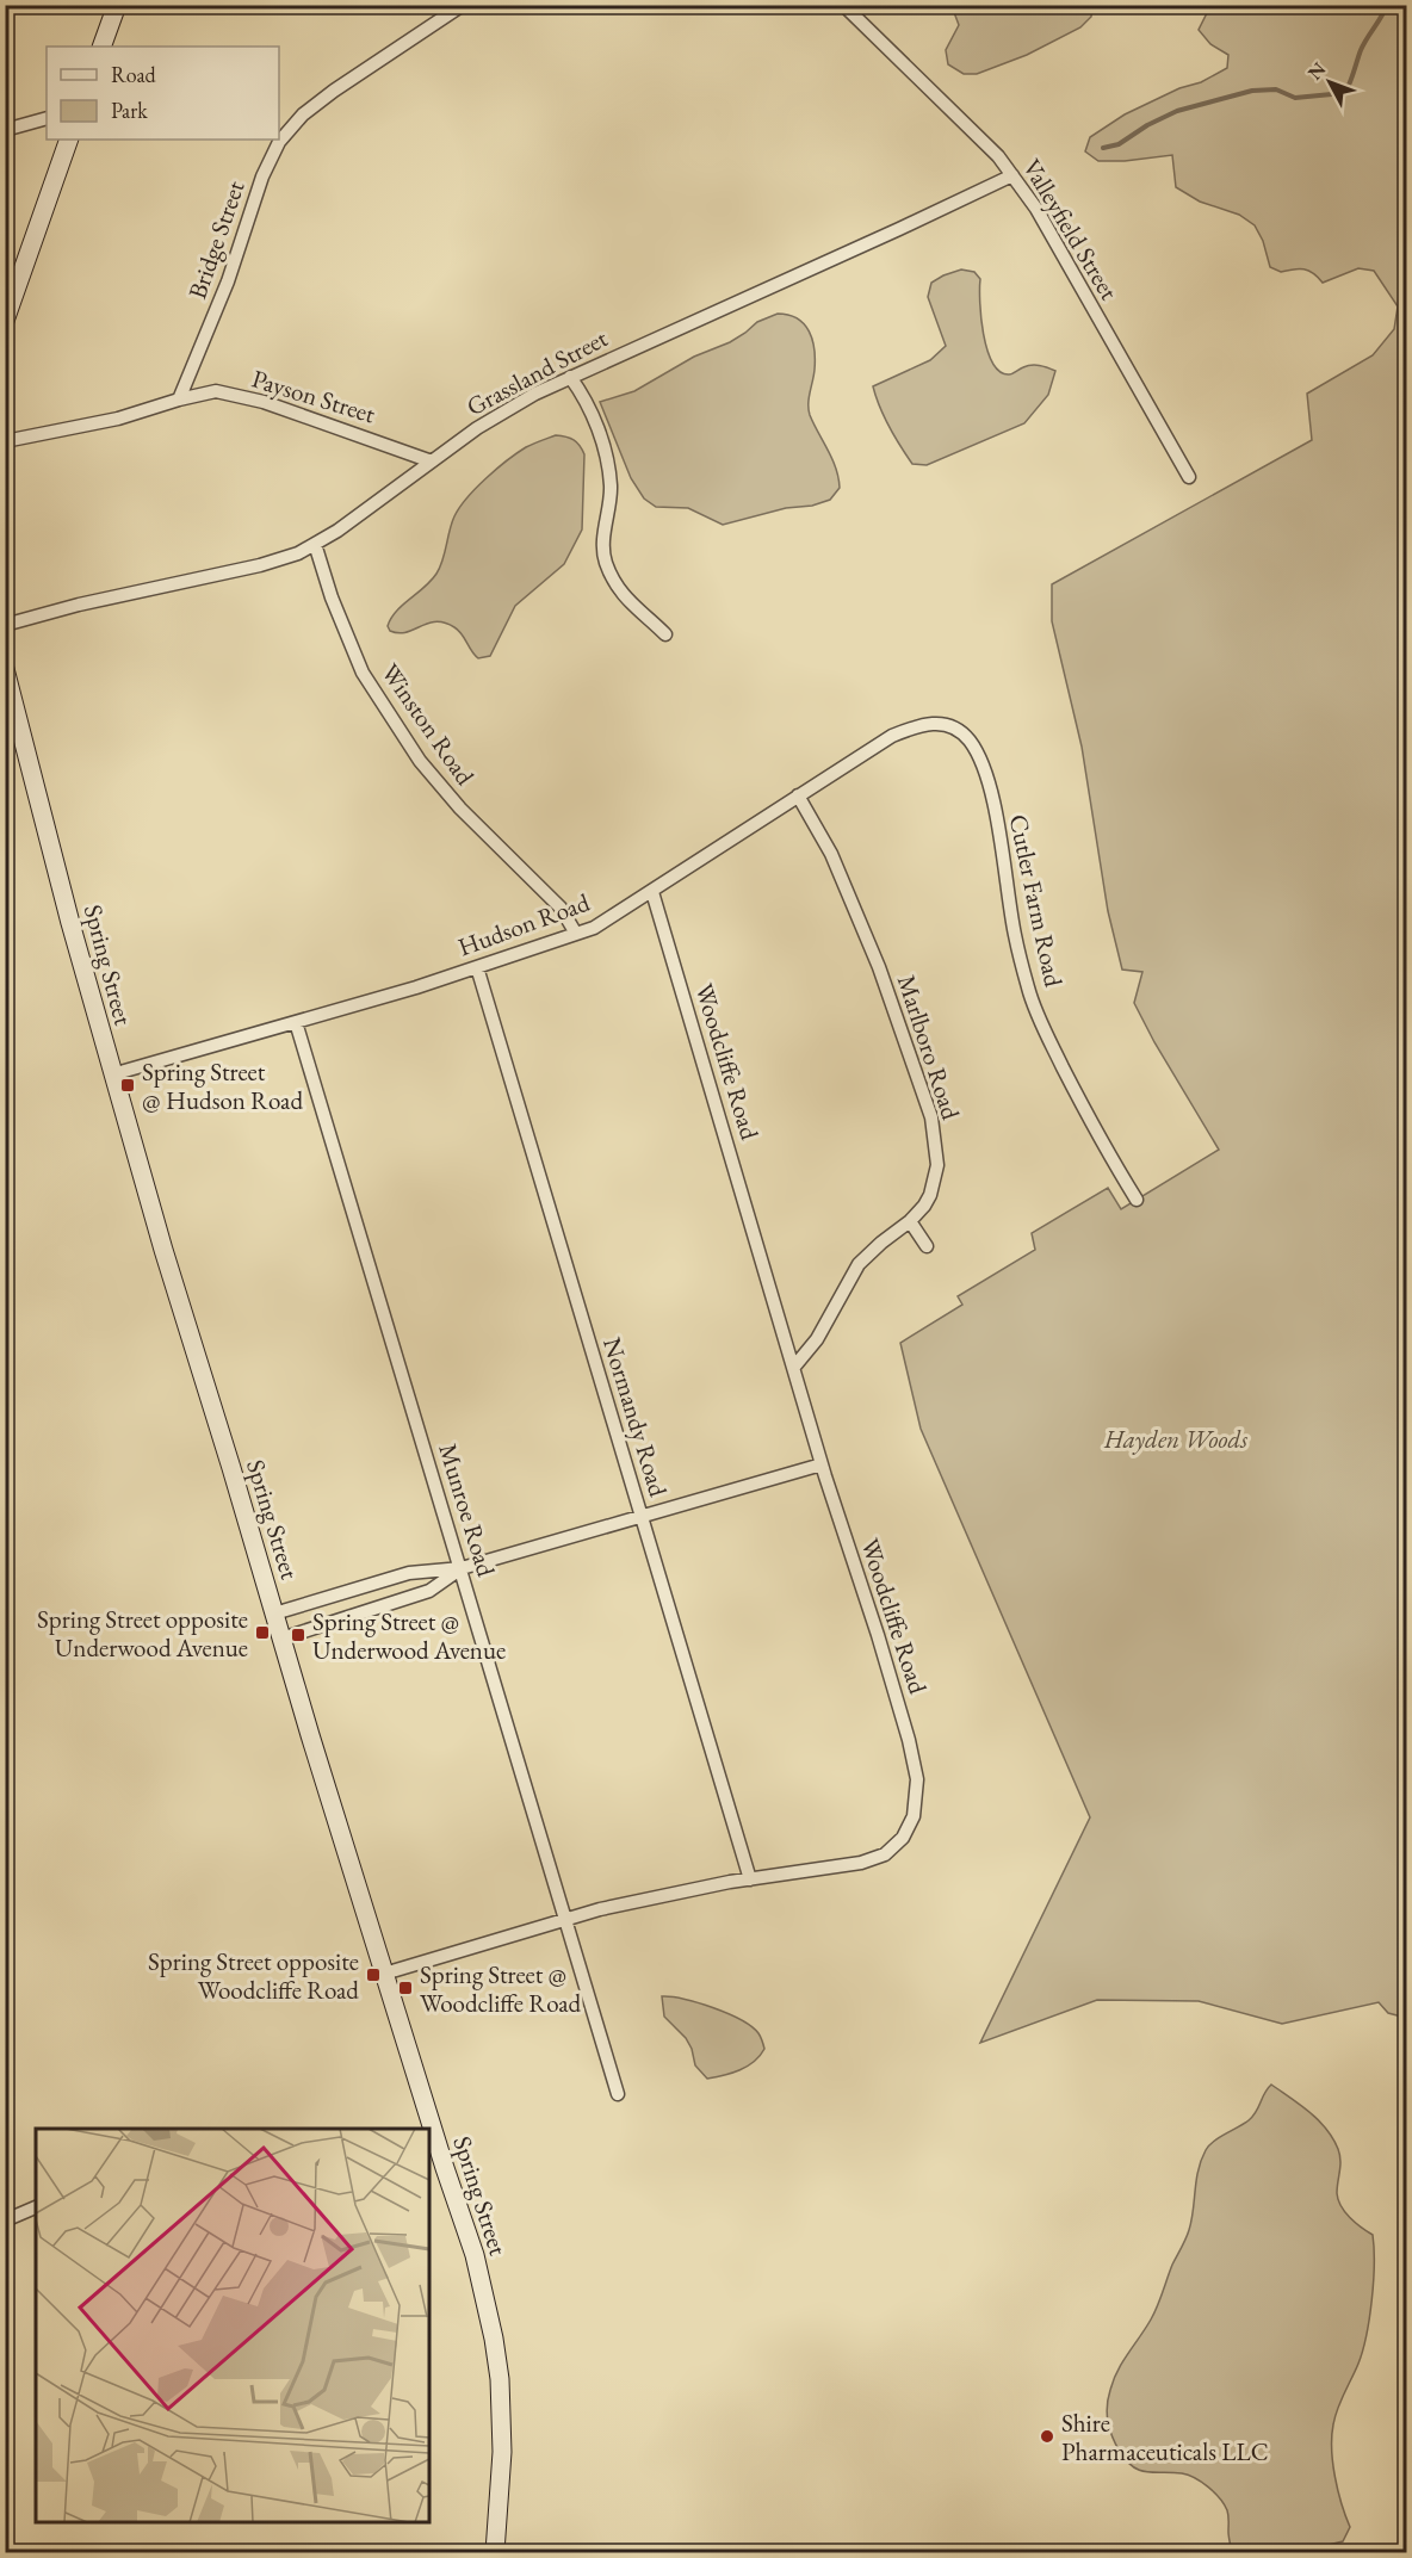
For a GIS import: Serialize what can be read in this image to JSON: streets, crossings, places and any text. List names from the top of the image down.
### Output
{
  "streets": {
    "main road": ["Spring Street"],
    "street": [
      "Valleyfield Street",
      "Bridge Street",
      "Grassland Street",
      "Payson Street",
      "Winston Road",
      "Cutler Farm Road",
      "Hudson Road",
      "Marlboro Road",
      "Woodcliffe Road",
      "Normandy Road",
      "Munroe Road"
    ]
  },
  "crossings": [
    ["Valleyfield Street", "Grassland Street"],
    ["Bridge Street", "Payson Street"],
    ["Grassland Street", "Payson Street"],
    ["Grassland Street", "Winston Road"],
    ["Winston Road", "Hudson Road"],
    ["Cutler Farm Road", "Hudson Road"],
    ["Hudson Road", "Spring Street"],
    ["Hudson Road", "Marlboro Road"],
    ["Hudson Road", "Woodcliffe Road"],
    ["Hudson Road", "Normandy Road"],
    ["Hudson Road", "Munroe Road"],
    ["Spring Street", "Woodcliffe Road"],
    ["Marlboro Road", "Woodcliffe Road"],
    ["Woodcliffe Road", "Normandy Road"],
    ["Woodcliffe Road", "Munroe Road"]
  ],
  "parks": ["Hayden Woods"],
  "places": {
    "transit": [
      "Spring Street @ Hudson Road",
      "Spring Street opposite Underwood Avenue",
      "Spring Street @ Underwood Avenue",
      "Spring Street opposite Woodcliffe Road",
      "Spring Street @ Woodcliffe Road"
    ],
    "other": ["Shire Pharmaceuticals LLC"]
  },
  "legend": ["Road", "Park"],
  "north": "top left"
}
